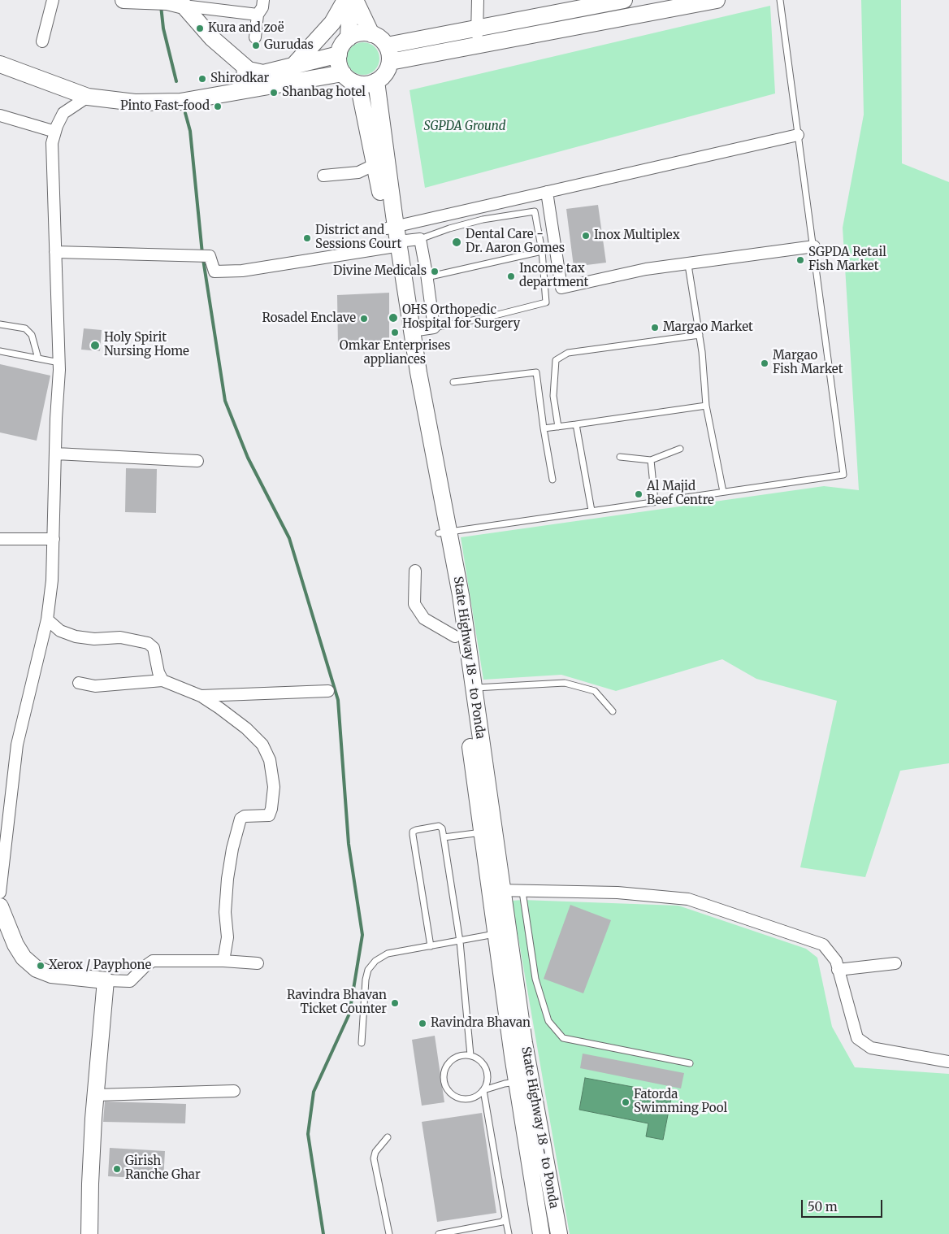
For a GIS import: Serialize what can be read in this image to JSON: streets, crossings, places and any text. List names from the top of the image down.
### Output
{
  "streets": {
    "main road": ["State Highway 18 - to Ponda"]
  },
  "parks": ["SGPDA Ground"],
  "places": [
    "Kura and zoë",
    "Gurudas",
    "Shirodkar",
    "Shanbag hotel",
    "Pinto Fast-food",
    "Inox Multiplex",
    "District and Sessions Court",
    "Dental Care - Dr. Aaron Gomes",
    "SGPDA Retail Fish Market",
    "Divine Medicals",
    "Income tax department",
    "OHS Orthopedic Hospital for Surgery",
    "Rosadel Enclave",
    "Margao Market",
    "Omkar Enterprises appliances",
    "Holy Spirit Nursing Home",
    "Margao Fish Market",
    "Al Majid Beef Centre",
    "Xerox / Payphone",
    "Ravindra Bhavan Ticket Counter",
    "Ravindra Bhavan",
    "Fatorda Swimming Pool",
    "Girish Ranche Ghar"
  ],
  "scale_bar": "50 m"
}
